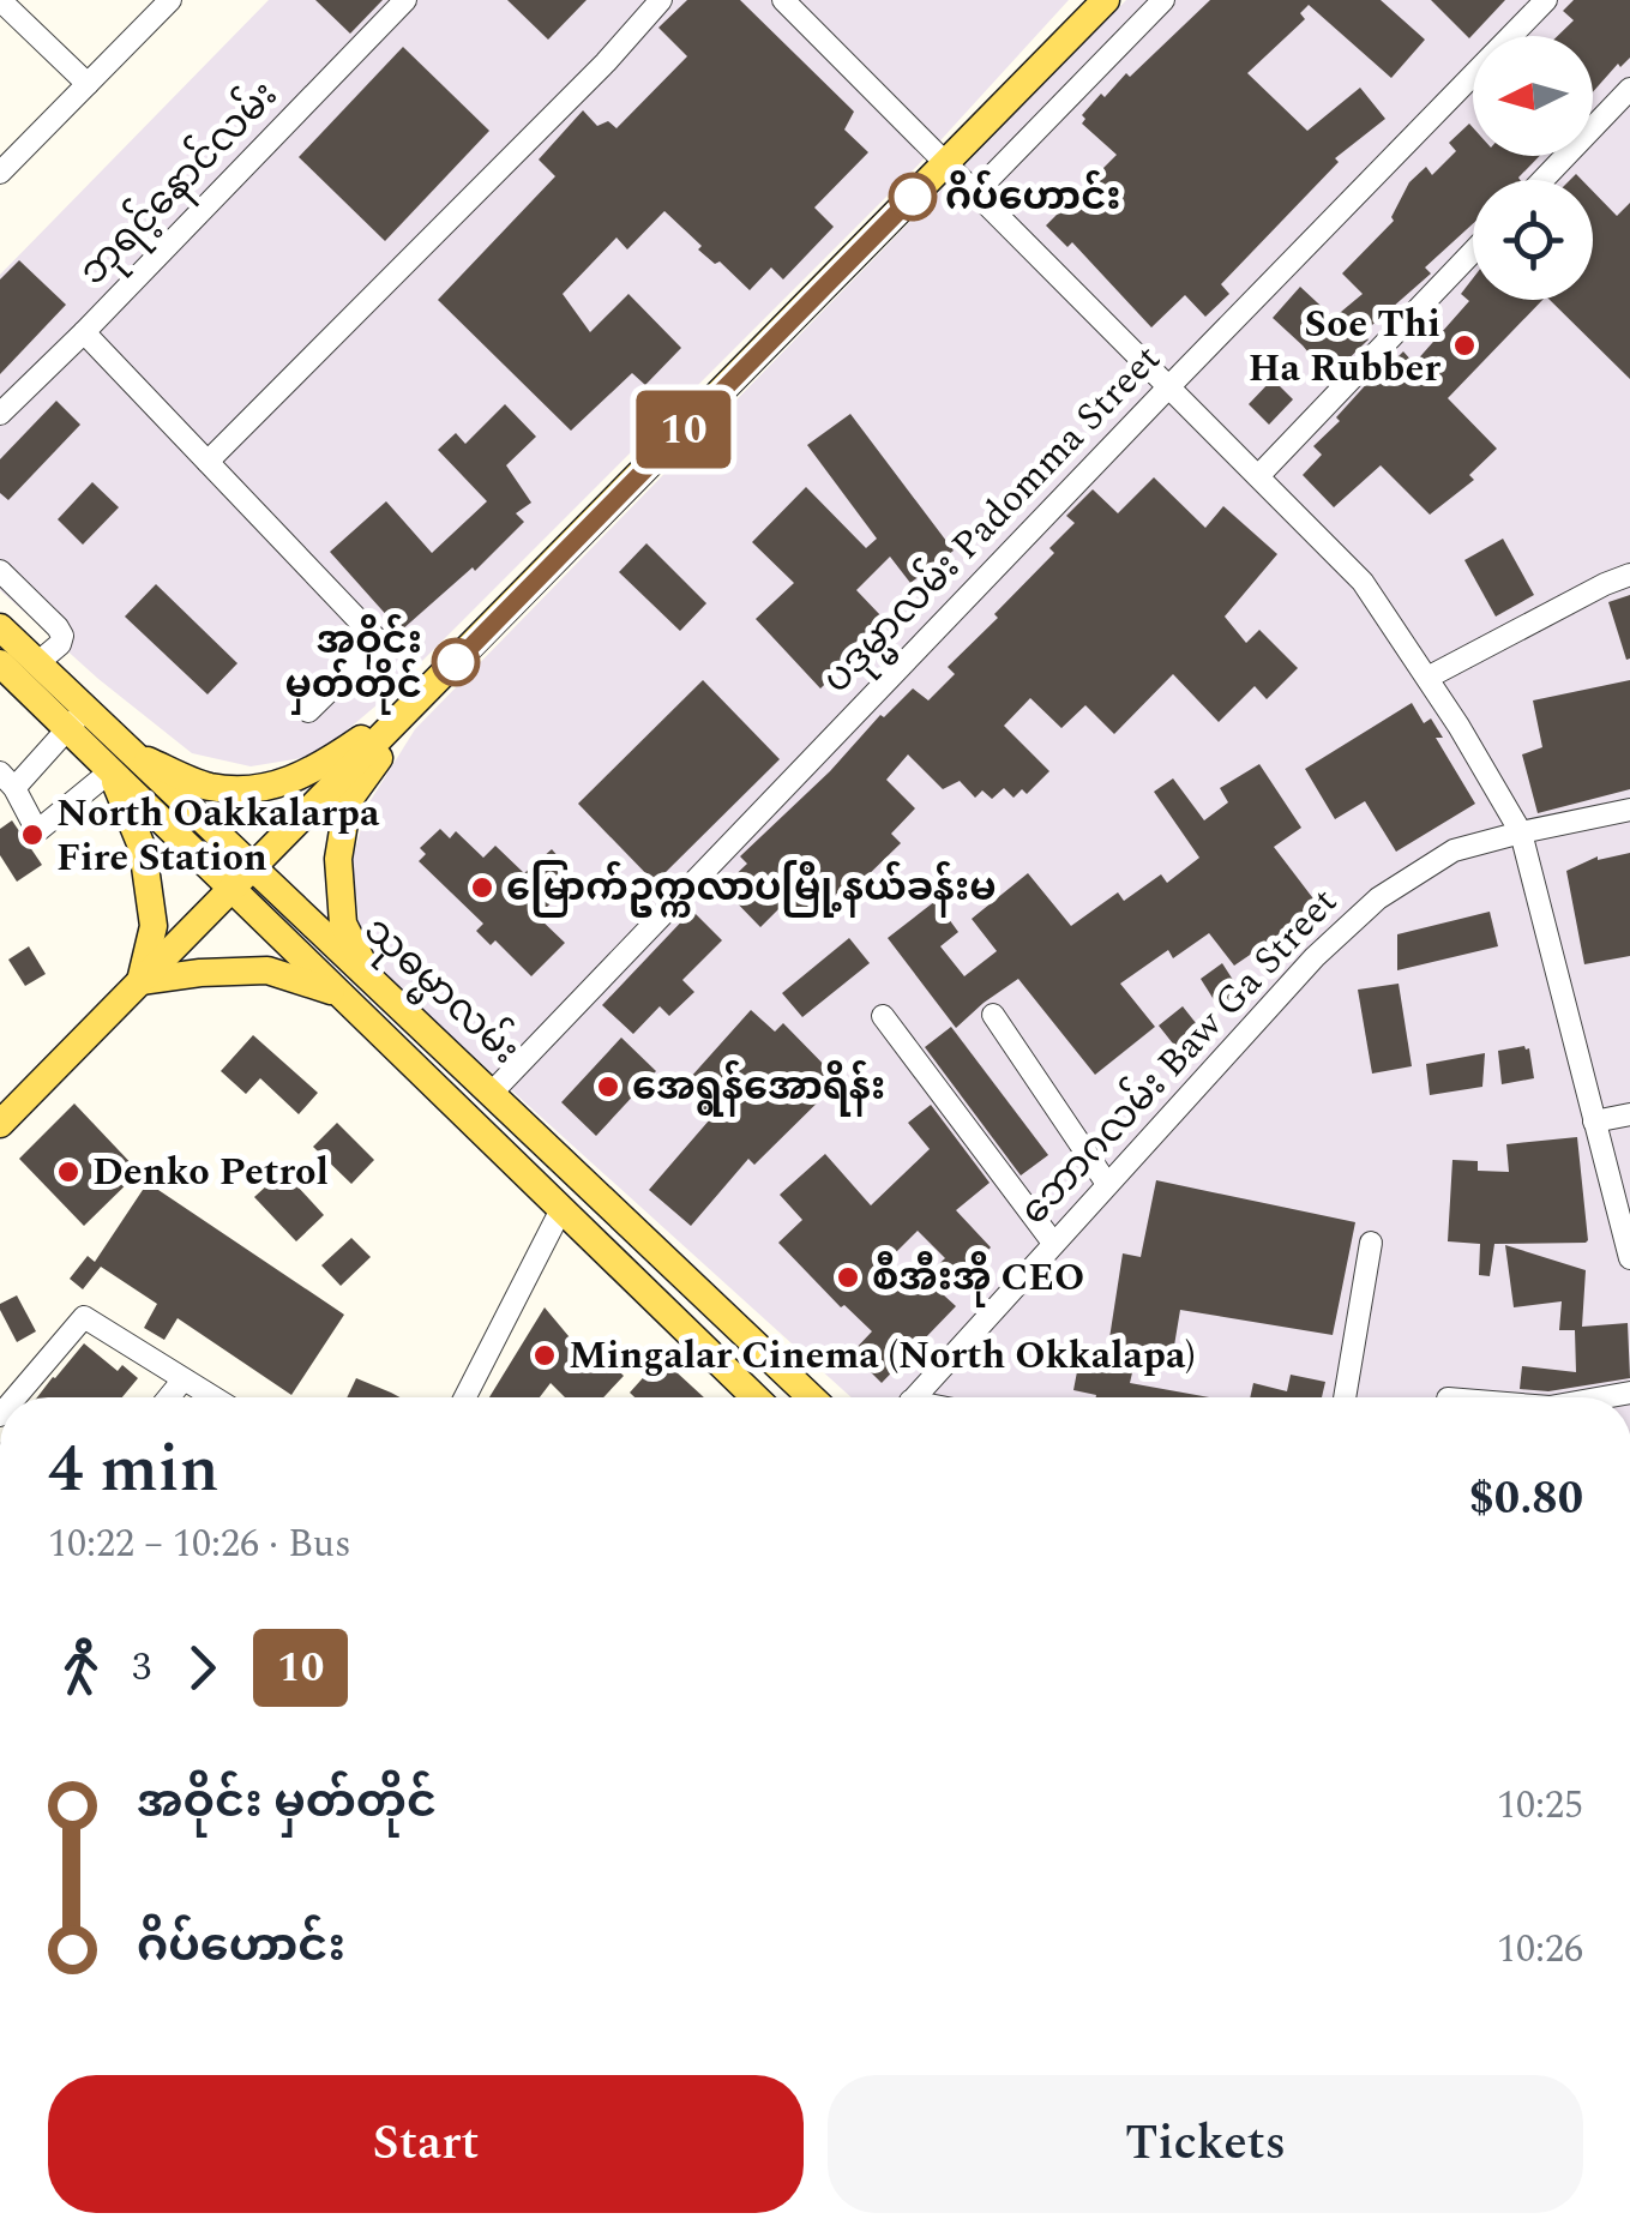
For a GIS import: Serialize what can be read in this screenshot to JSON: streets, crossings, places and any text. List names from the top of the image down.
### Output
{
  "streets": {
    "main road": ["သုဓမ္မာလမ်း"],
    "street": ["ဘုရင့်နောင်လမ်း", "ပဒုမ္မာလမ်း Padomma Street", "ဘောဂလမ်း Baw Ga Street"]
  },
  "crossings": [
    ["ပဒုမ္မာလမ်း Padomma Street", "သုဓမ္မာလမ်း"]
  ],
  "places": [
    "ဂိပ်ဟောင်း",
    "Soe Thi Ha Rubber",
    "အဝိုင်း မှတ်တိုင်",
    "North Oakkalarpa Fire Station",
    "မြောက်ဥက္ကလာပမြို့နယ်ခန်းမ",
    "အေရွန်အောရိန်း",
    "Denko Petrol",
    "စီအီးအို CEO",
    "Mingalar Cinema (North Okkalapa)"
  ],
  "lines": ["bus line 10"],
  "north": "left",
  "page": {
    "on_map": "10",
    "heading": ["4 min", "10:22 – 10:26 · Bus", "$0.80"],
    "legs": ["3", "10"],
    "list": [
      {
        "name": "အဝိုင်း မှတ်တိုင်",
        "value": "10:25"
      },
      {
        "name": "ဂိပ်ဟောင်း",
        "value": "10:26"
      }
    ],
    "buttons": ["Start", "Tickets"]
  }
}
